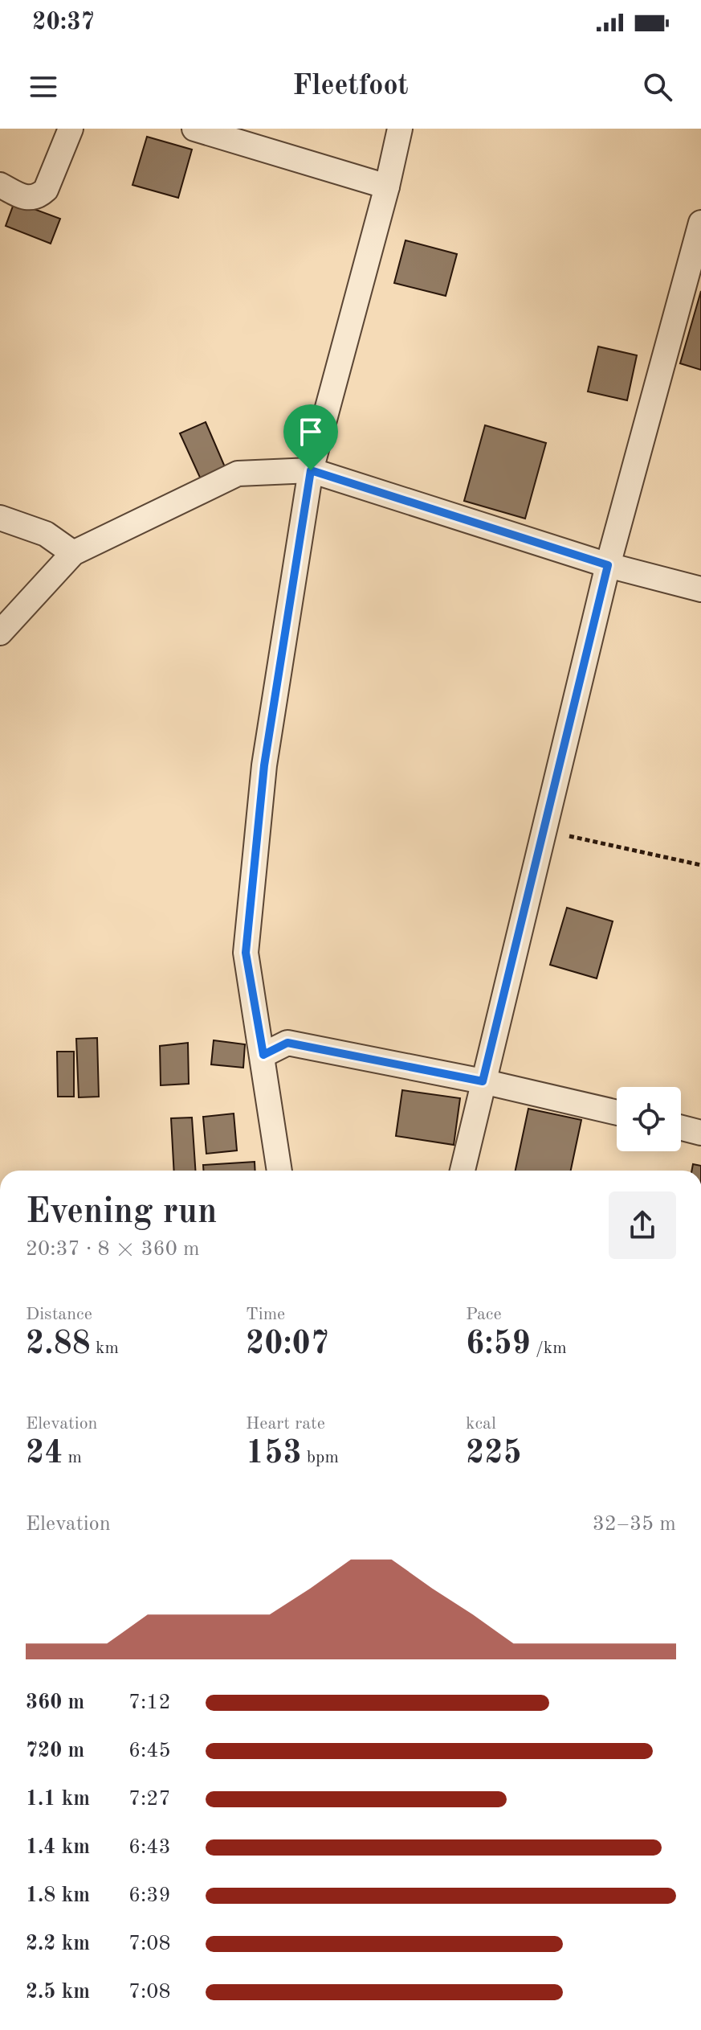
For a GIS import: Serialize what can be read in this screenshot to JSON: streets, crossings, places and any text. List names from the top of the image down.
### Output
{
  "page": {
    "status": "20:37",
    "header": "Fleetfoot",
    "heading": ["Evening run", "20:37 · 8 × 360 m"],
    "stats": [
      ["Distance", "2.88 km"],
      ["Time", "20:07"],
      ["Pace", "6:59 /km"],
      ["Elevation", "24 m"],
      ["Heart rate", "153 bpm"],
      ["kcal", "225"]
    ],
    "chart": ["Elevation", "32–35 m"],
    "list": [
      {
        "name": "360 m",
        "note": "7:12"
      },
      {
        "name": "720 m",
        "note": "6:45"
      },
      {
        "name": "1.1 km",
        "note": "7:27"
      },
      {
        "name": "1.4 km",
        "note": "6:43"
      },
      {
        "name": "1.8 km",
        "note": "6:39"
      },
      {
        "name": "2.2 km",
        "note": "7:08"
      },
      {
        "name": "2.5 km",
        "note": "7:08"
      }
    ]
  }
}
